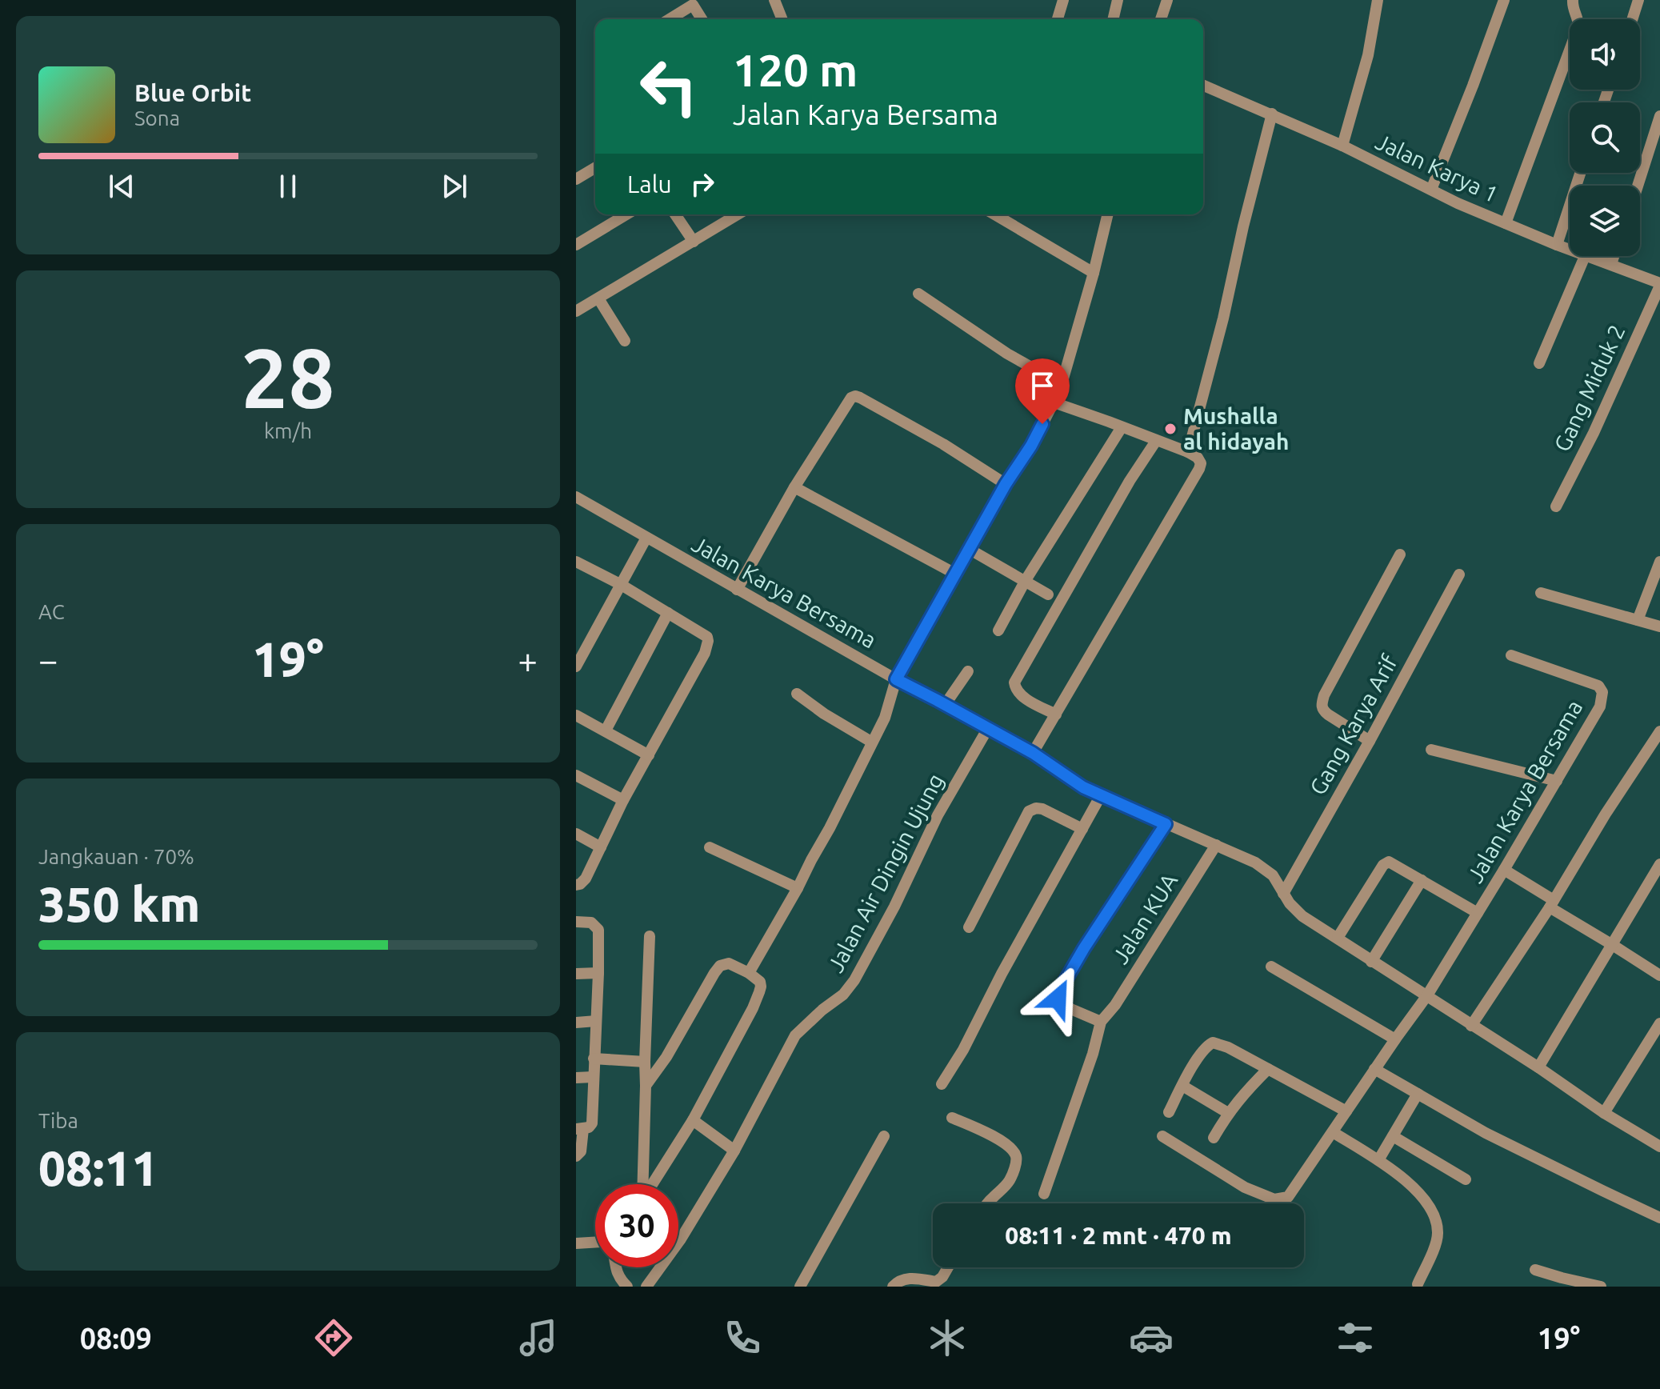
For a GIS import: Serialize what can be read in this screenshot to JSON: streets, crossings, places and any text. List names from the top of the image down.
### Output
{
  "streets": {
    "street": [
      "Jalan Karya 1",
      "Gang Miduk 2",
      "Jalan Karya Bersama",
      "Gang Karya Arif",
      "Jalan Air Dingin Ujung",
      "Jalan KUA"
    ]
  },
  "crossings": [
    ["Jalan Karya 1", "Gang Miduk 2"],
    ["Jalan Karya Bersama", "Gang Karya Arif"],
    ["Jalan Karya Bersama", "Jalan Air Dingin Ujung"],
    ["Jalan Karya Bersama", "Jalan KUA"]
  ],
  "places": ["Mushalla al hidayah"],
  "page": {
    "turn": ["120 m", "Jalan Karya Bersama"],
    "song": ["Blue Orbit", "Sona"],
    "then": "Lalu",
    "tile": [
      ["28", "km/h"],
      "AC",
      ["Jangkauan · 70%", "350 km"],
      ["Tiba", "08:11"]
    ],
    "heat": ["−", "19°", "+"],
    "limit": "30",
    "trip": "08:11 · 2 mnt · 470 m",
    "tabs": ["08:09", "19°"]
  }
}
